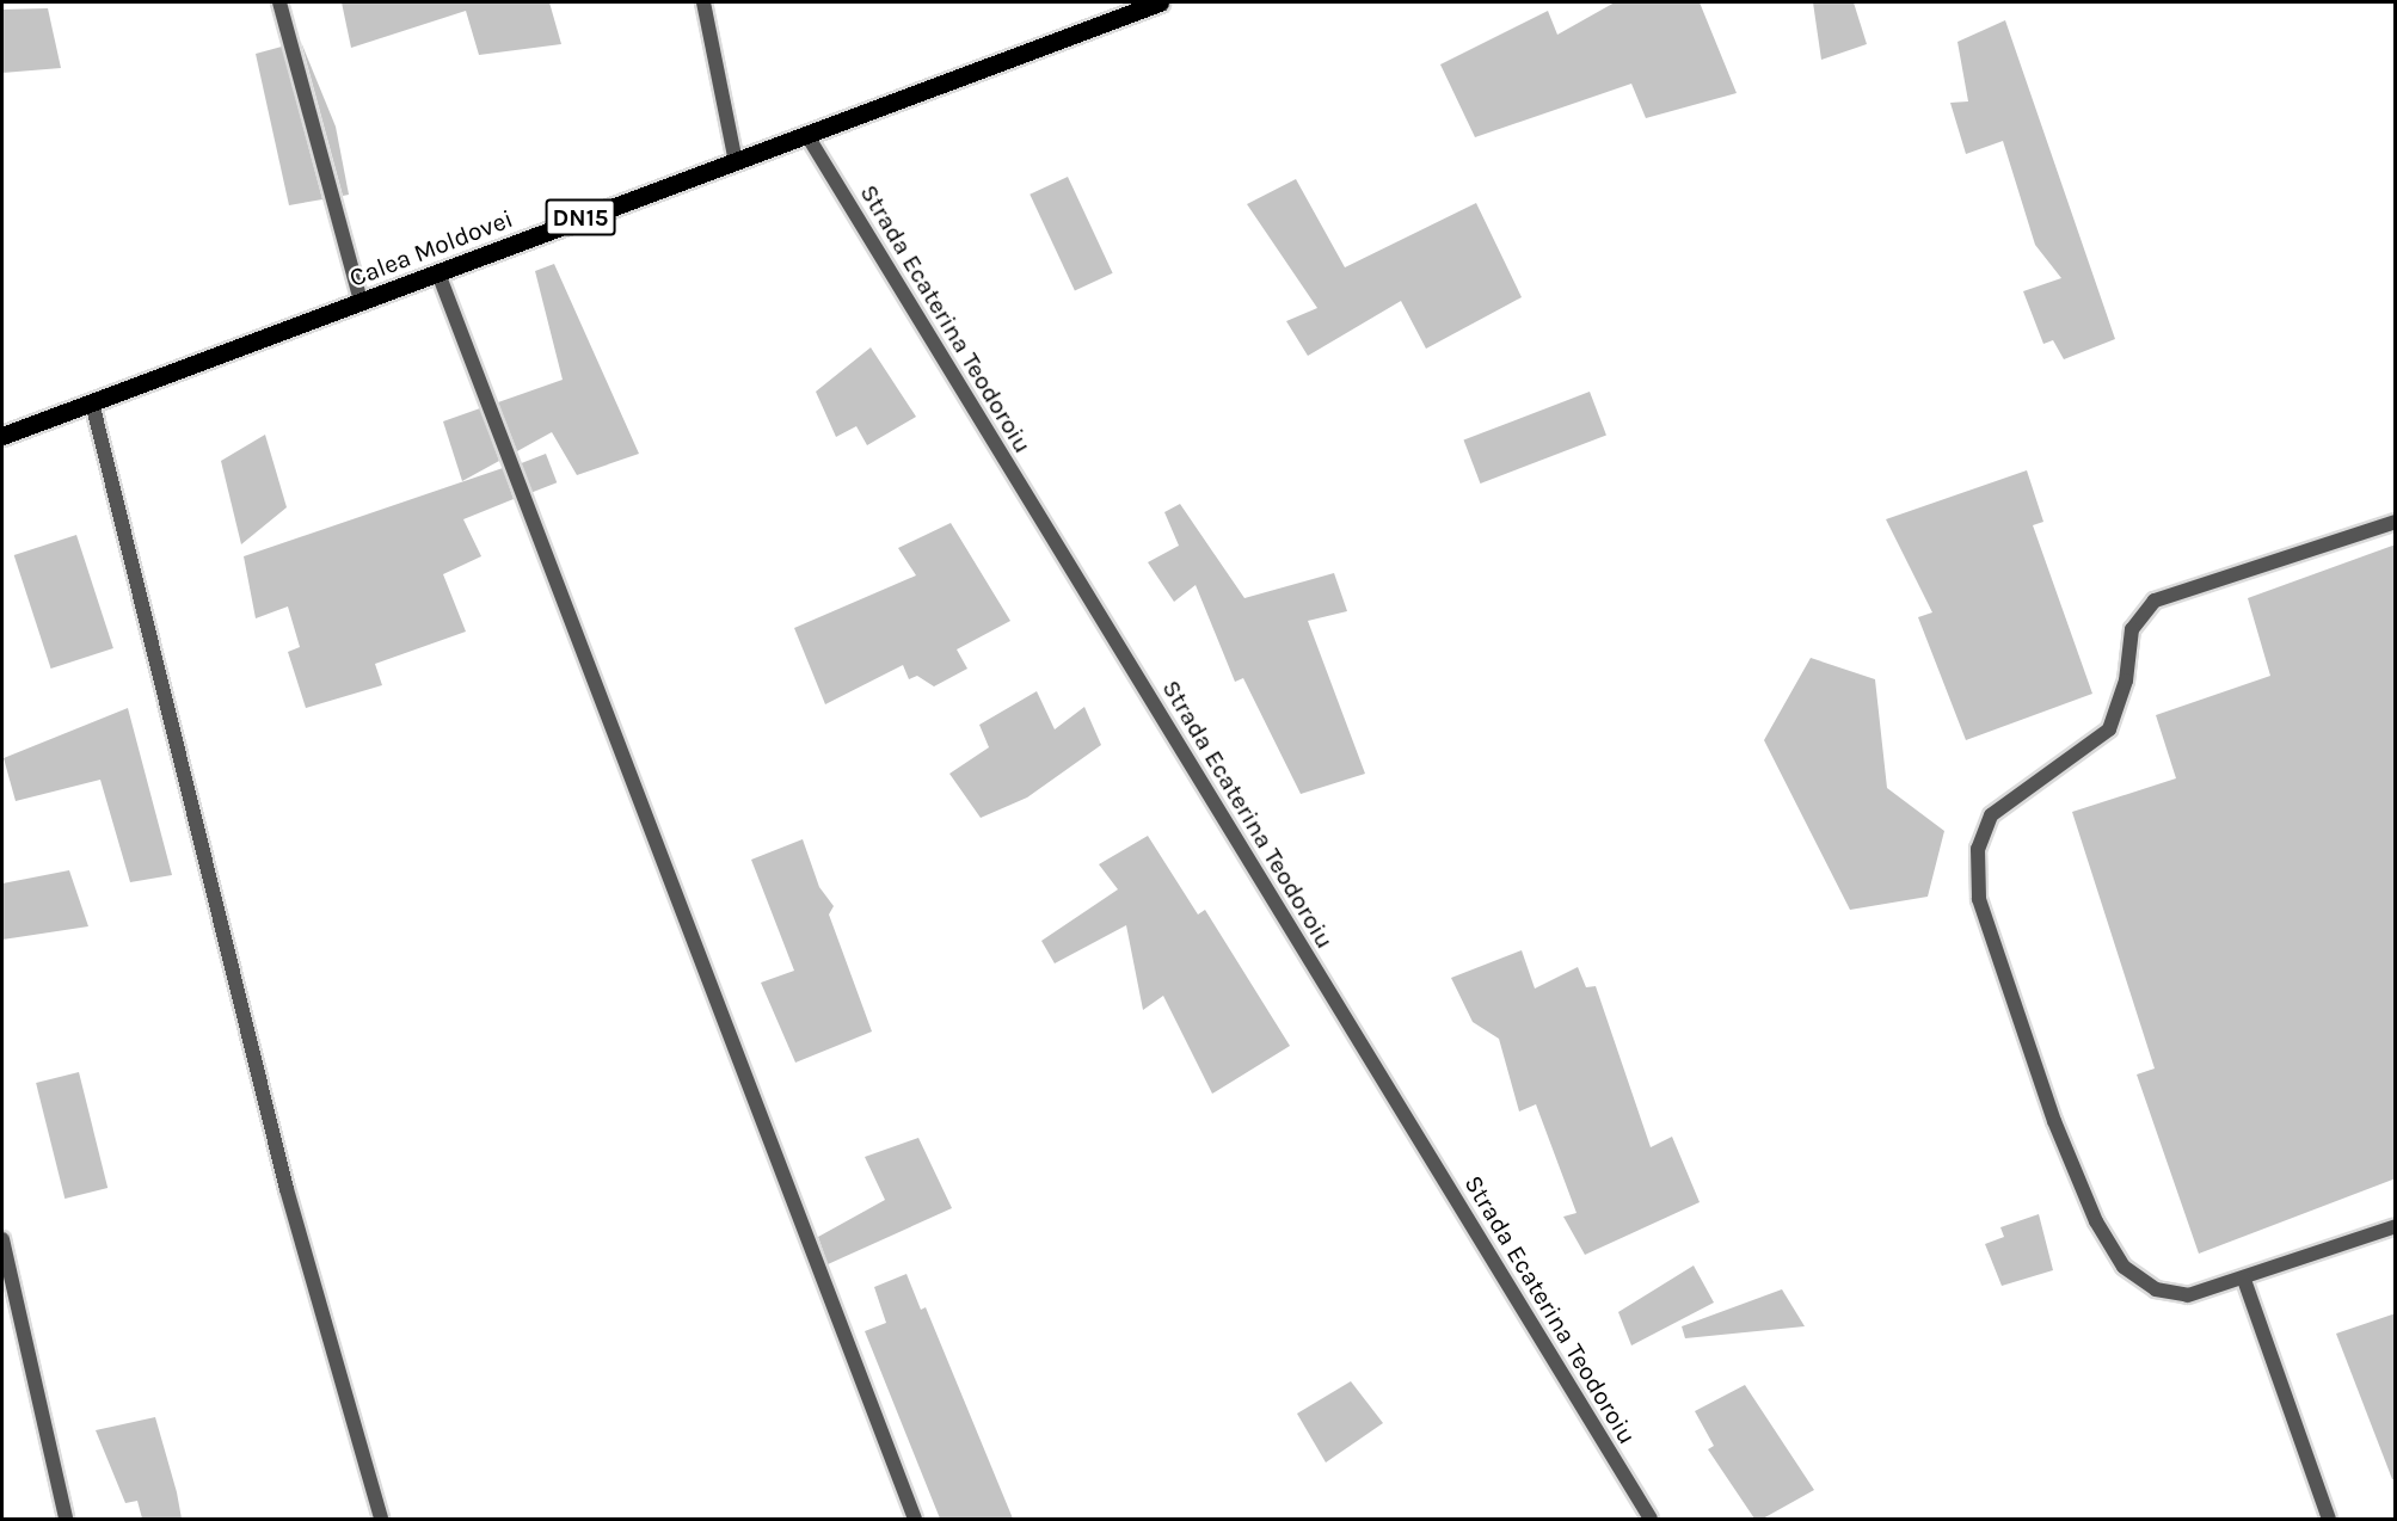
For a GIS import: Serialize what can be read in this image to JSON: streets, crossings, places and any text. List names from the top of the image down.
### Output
{
  "streets": {
    "main road": ["DN15", "Calea Moldovei"],
    "street": ["Strada Ecaterina Teodoroiu"]
  },
  "crossings": [
    ["Calea Moldovei", "Strada Ecaterina Teodoroiu"]
  ]
}
